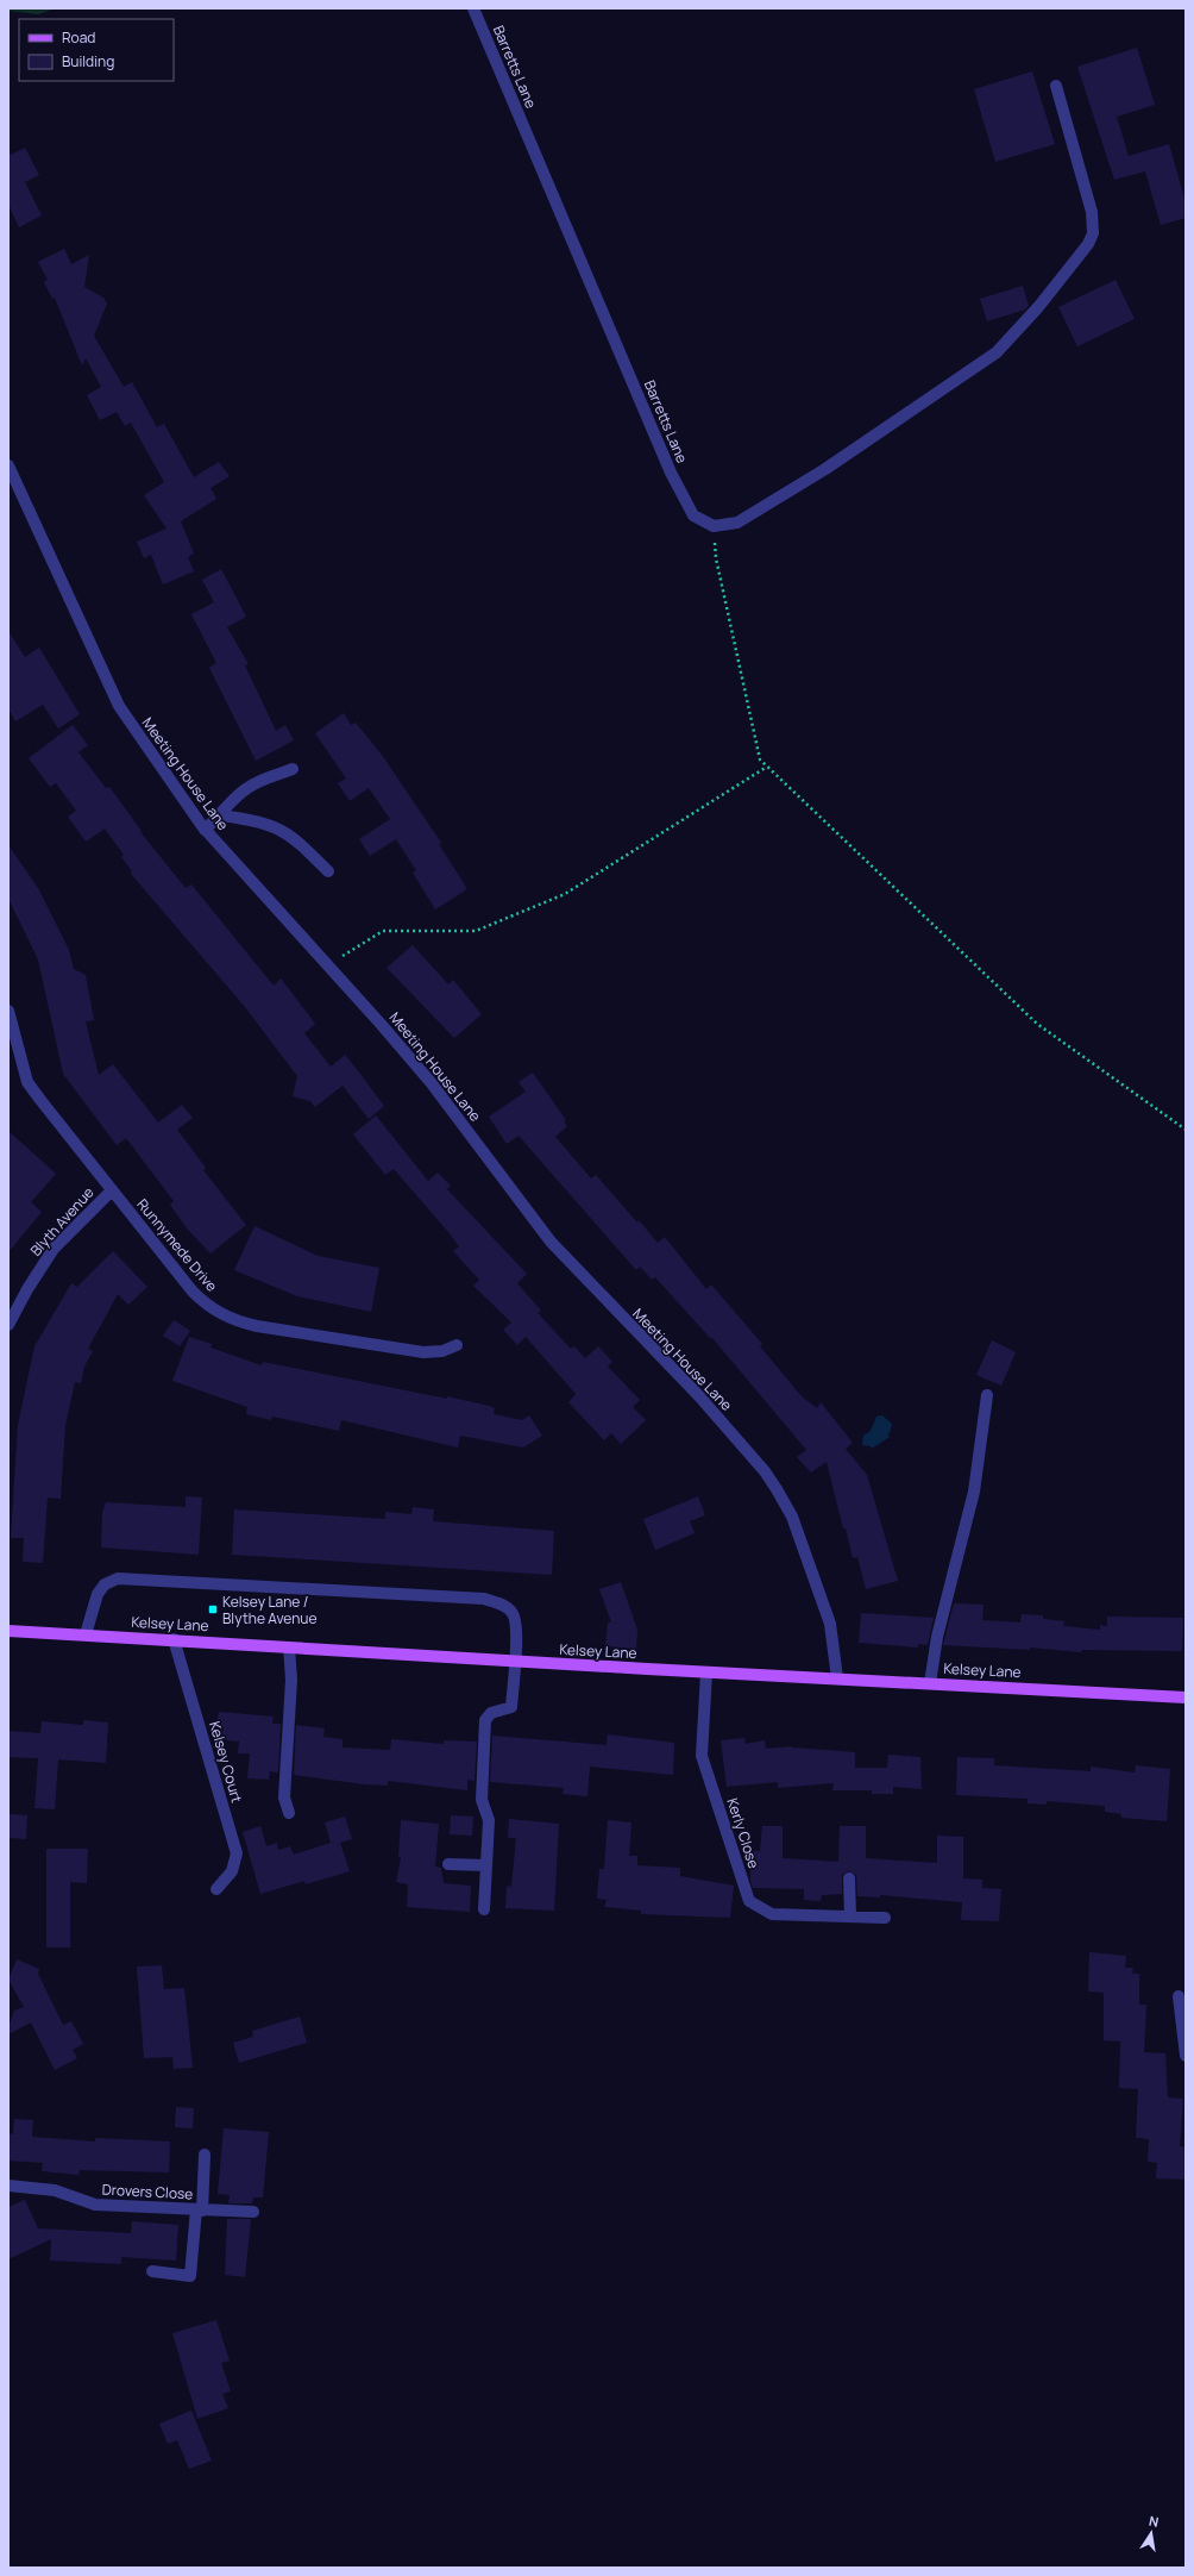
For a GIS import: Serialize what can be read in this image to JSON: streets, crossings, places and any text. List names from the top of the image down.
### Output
{
  "streets": {
    "main road": ["Kelsey Lane"],
    "street": [
      "Barretts Lane",
      "Meeting House Lane",
      "Blyth Avenue",
      "Runnymede Drive",
      "Kelsey Court",
      "Kerly Close",
      "Drovers Close"
    ]
  },
  "crossings": [
    ["Meeting House Lane", "Kelsey Lane"],
    ["Blyth Avenue", "Runnymede Drive"],
    ["Kelsey Lane", "Kelsey Court"],
    ["Kelsey Lane", "Kerly Close"]
  ],
  "places": {
    "transit": ["Kelsey Lane / Blythe Avenue"]
  },
  "legend": ["Road", "Building"],
  "north": "top"
}
